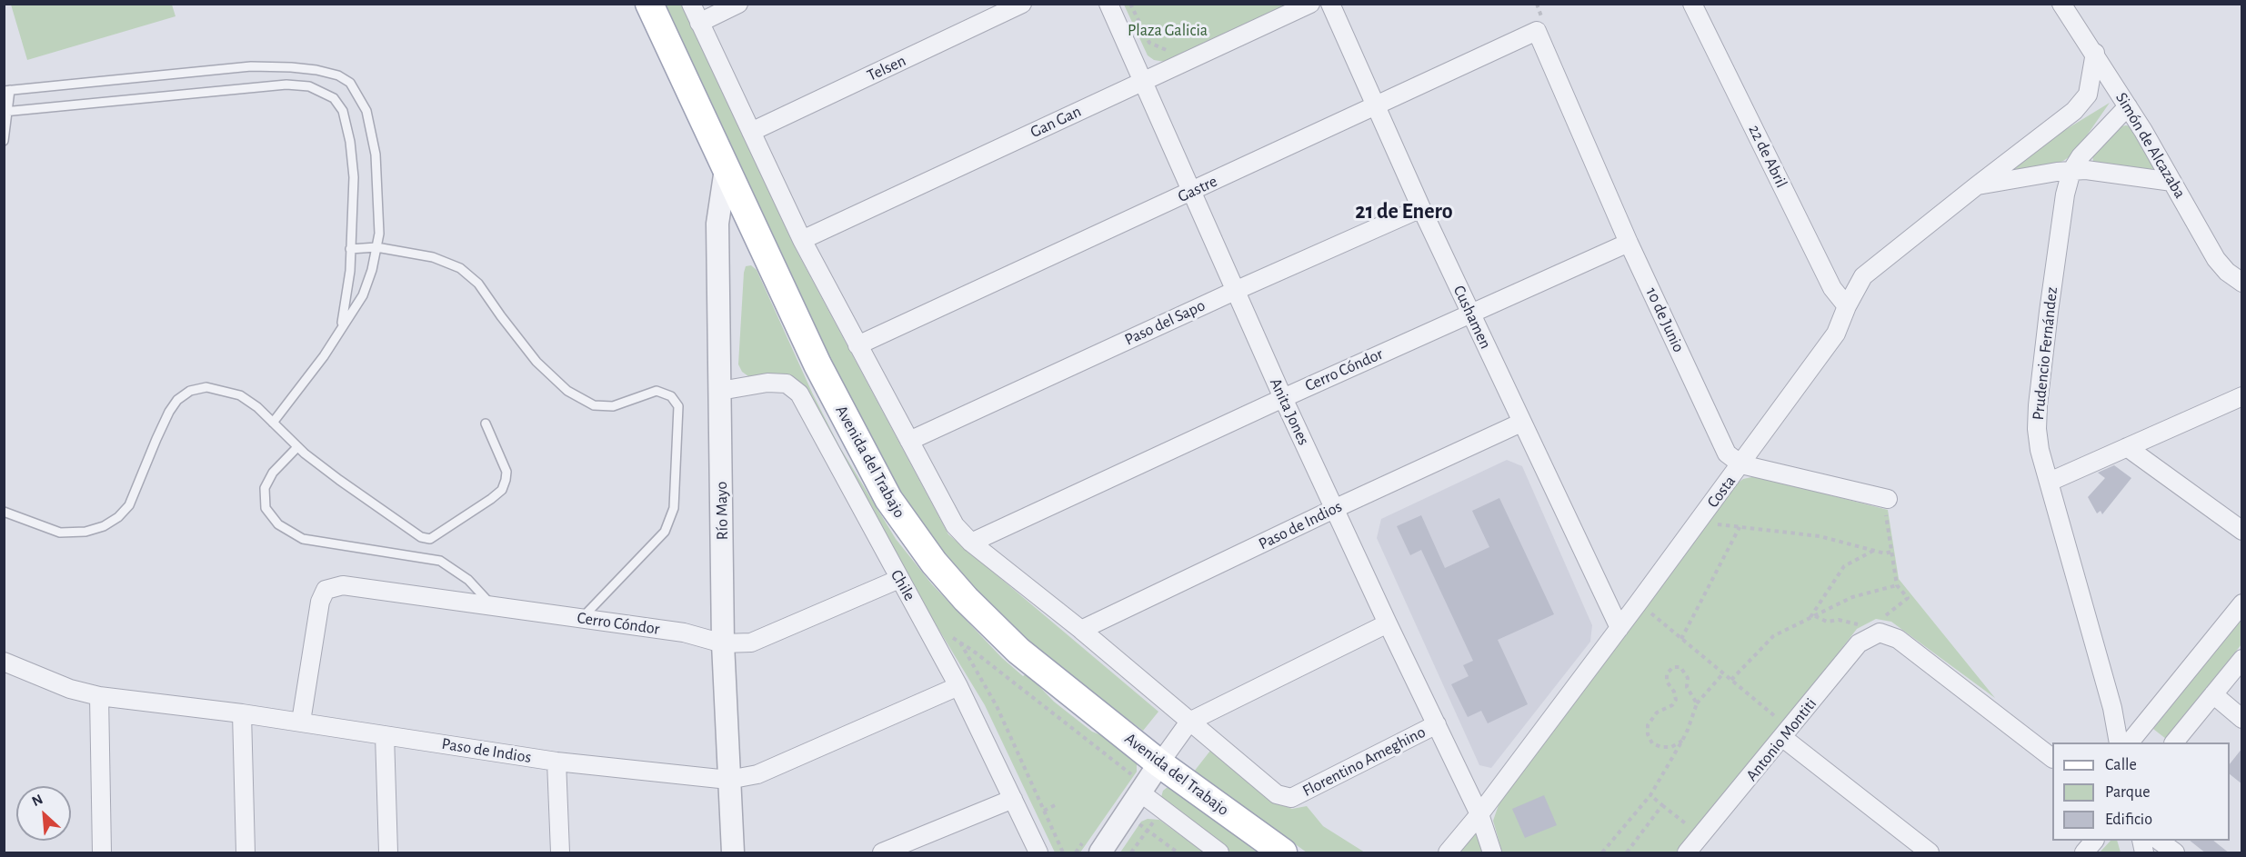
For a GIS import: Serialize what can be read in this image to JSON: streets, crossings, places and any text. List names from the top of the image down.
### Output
{
  "streets": {
    "main road": ["Avenida del Trabajo"],
    "street": [
      "Telsen",
      "Gan Gan",
      "Simón de Alcazaba",
      "22 de Abril",
      "Gastre",
      "Cushamen",
      "10 de Junio",
      "Paso del Sapo",
      "Prudencio Fernández",
      "Cerro Cóndor",
      "Anita Jones",
      "Costa",
      "Río Mayo",
      "Paso de Indios",
      "Chile",
      "Antonio Montiti",
      "Florentino Ameghino"
    ]
  },
  "crossings": [
    ["Gan Gan", "Anita Jones"],
    ["Simón de Alcazaba", "Prudencio Fernández"],
    ["Simón de Alcazaba", "Costa"],
    ["22 de Abril", "Costa"],
    ["Gastre", "Cushamen"],
    ["Gastre", "10 de Junio"],
    ["Gastre", "Anita Jones"],
    ["Cushamen", "Paso del Sapo"],
    ["Cushamen", "Cerro Cóndor"],
    ["Cushamen", "Costa"],
    ["Cushamen", "Paso de Indios"],
    ["10 de Junio", "Cerro Cóndor"],
    ["10 de Junio", "Costa"],
    ["Paso del Sapo", "Anita Jones"],
    ["Prudencio Fernández", "Costa"],
    ["Cerro Cóndor", "Anita Jones"],
    ["Cerro Cóndor", "Río Mayo"],
    ["Cerro Cóndor", "Paso de Indios"],
    ["Cerro Cóndor", "Chile"],
    ["Anita Jones", "Costa"],
    ["Anita Jones", "Paso de Indios"],
    ["Anita Jones", "Florentino Ameghino"],
    ["Avenida del Trabajo", "Río Mayo"],
    ["Río Mayo", "Paso de Indios"],
    ["Río Mayo", "Chile"],
    ["Paso de Indios", "Chile"]
  ],
  "districts": ["21 de Enero"],
  "parks": ["Plaza Galicia"],
  "legend": ["Calle", "Parque", "Edificio"],
  "north": "top left"
}
